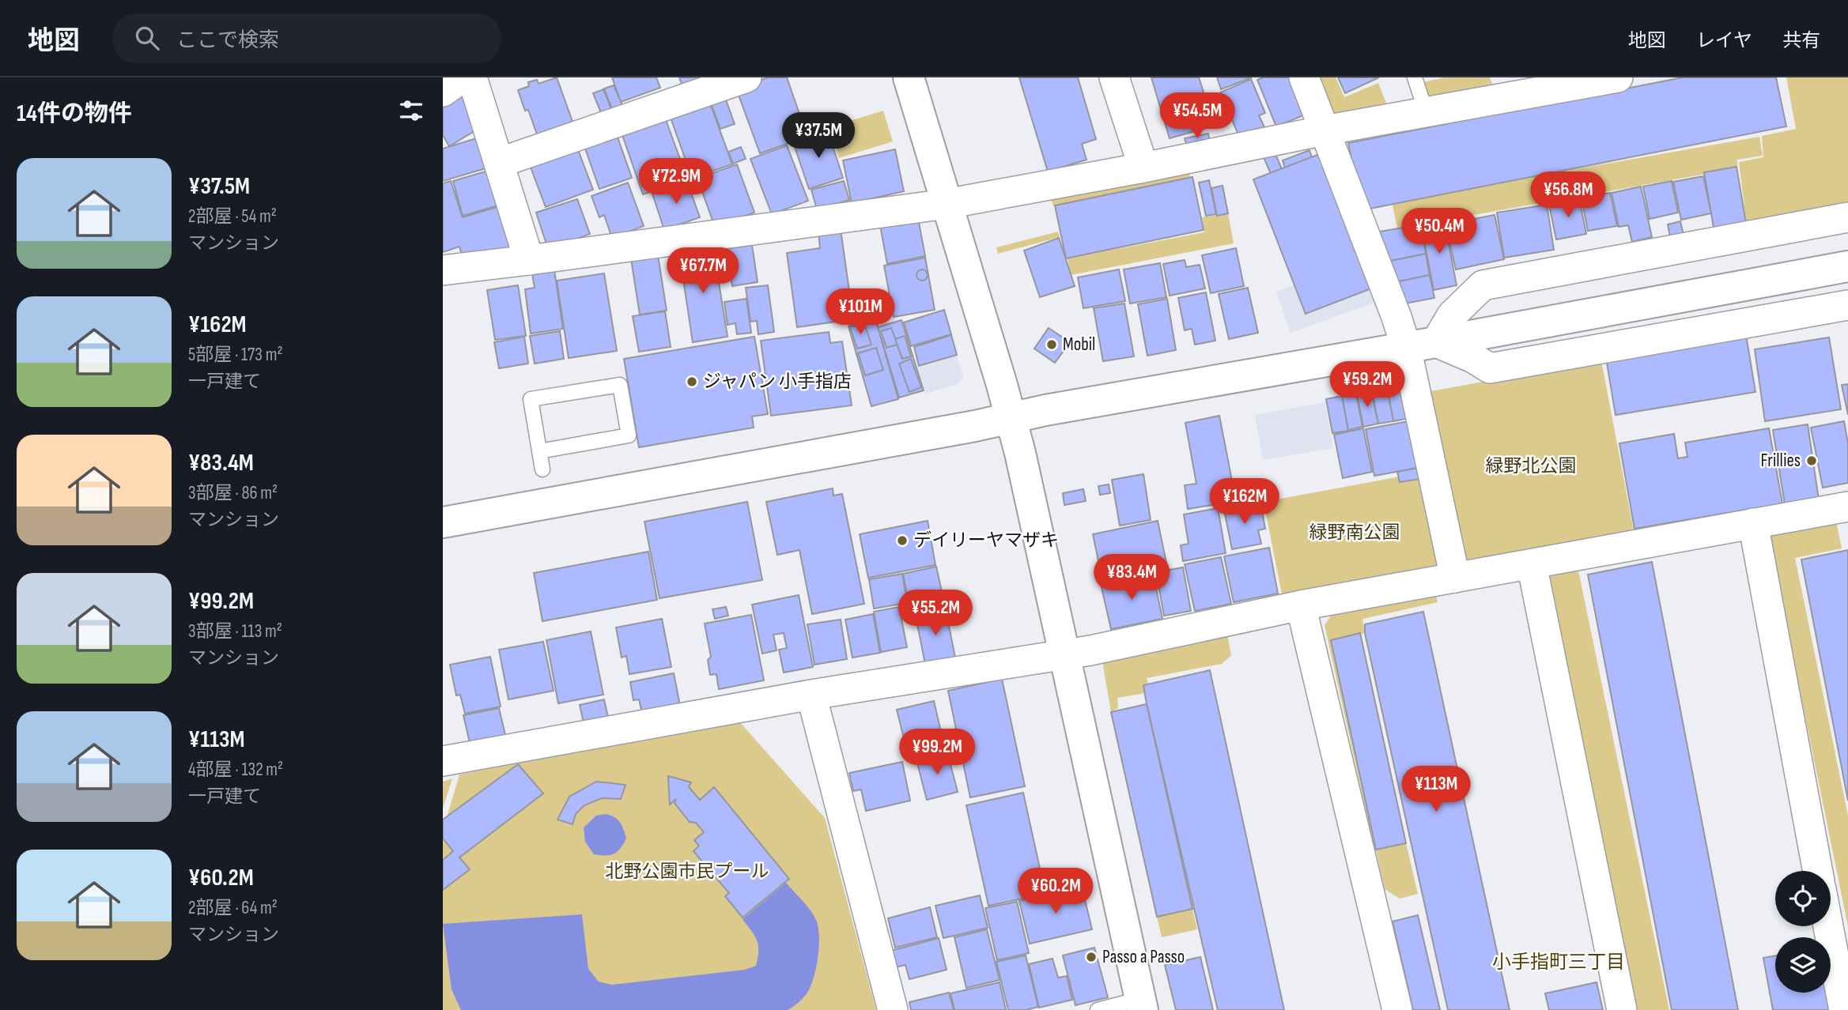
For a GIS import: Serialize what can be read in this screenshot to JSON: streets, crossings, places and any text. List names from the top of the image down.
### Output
{
  "districts": ["小手指町三丁目"],
  "parks": ["緑野北公園", "緑野南公園", "北野公園市民プール"],
  "places": [
    "Mobil",
    "ジャパン 小手指店",
    "Frillies",
    "デイリーヤマザキ",
    "Passo a Passo"
  ],
  "page": {
    "header": "地図",
    "search": "ここで検索",
    "nav": ["地図", "レイヤ", "共有"],
    "heading": "14件の物件",
    "price": [
      "¥54.5M",
      "¥37.5M",
      "¥72.9M",
      "¥56.8M",
      "¥50.4M",
      "¥67.7M",
      "¥101M",
      "¥59.2M",
      "¥162M",
      "¥83.4M",
      "¥55.2M",
      "¥99.2M",
      "¥113M",
      "¥60.2M"
    ],
    "list": [
      {
        "name": "¥37.5M",
        "note": "2部屋 · 54 m² · マンション"
      },
      {
        "name": "¥162M",
        "note": "5部屋 · 173 m² · 一戸建て"
      },
      {
        "name": "¥83.4M",
        "note": "3部屋 · 86 m² · マンション"
      },
      {
        "name": "¥99.2M",
        "note": "3部屋 · 113 m² · マンション"
      },
      {
        "name": "¥113M",
        "note": "4部屋 · 132 m² · 一戸建て"
      },
      {
        "name": "¥60.2M",
        "note": "2部屋 · 64 m² · マンション"
      }
    ]
  }
}
